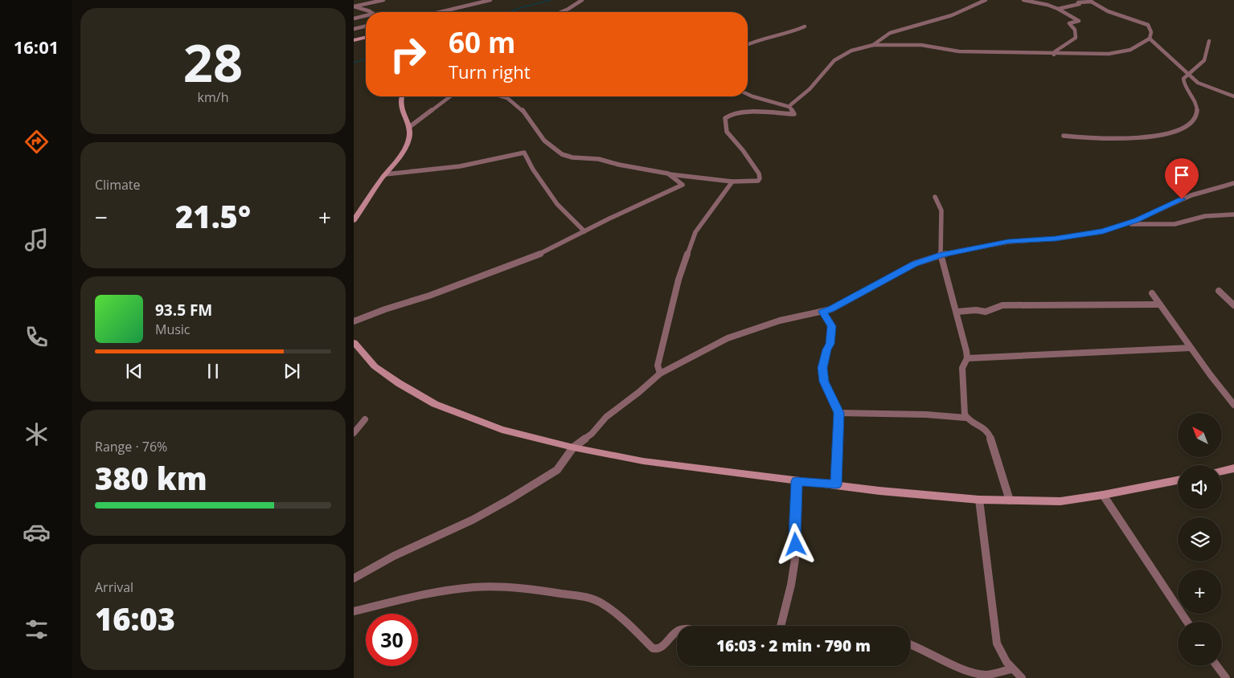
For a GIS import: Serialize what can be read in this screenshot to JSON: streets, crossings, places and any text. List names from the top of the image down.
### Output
{
  "north": "top left",
  "page": {
    "tabs": "16:01",
    "tile": [
      ["28", "km/h"],
      "Climate",
      ["Range · 76%", "380 km"],
      ["Arrival", "16:03"]
    ],
    "turn": ["60 m", "Turn right"],
    "heat": ["−", "21.5°", "+"],
    "song": ["93.5 FM", "Music"],
    "map_buttons": ["+", "−"],
    "limit": "30",
    "trip": "16:03 · 2 min · 790 m"
  }
}
